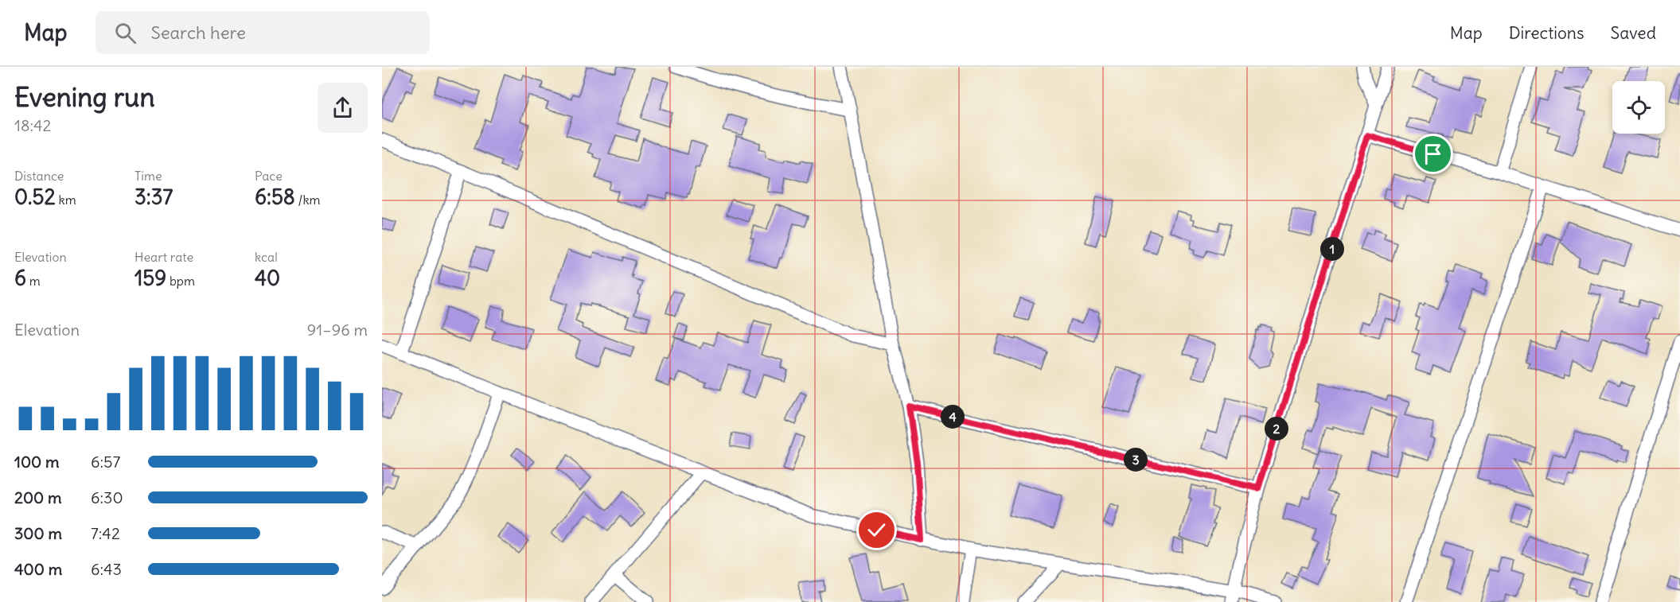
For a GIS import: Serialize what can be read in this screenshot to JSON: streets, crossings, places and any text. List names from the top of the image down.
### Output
{
  "page": {
    "header": "Map",
    "search": "Search here",
    "nav": ["Map", "Directions", "Saved"],
    "heading": ["Evening run", "18:42"],
    "stats": [
      ["Distance", "0.52 km"],
      ["Time", "3:37"],
      ["Pace", "6:58 /km"],
      ["Elevation", "6 m"],
      ["Heart rate", "159 bpm"],
      ["kcal", "40"]
    ],
    "pins": [
      "1",
      "4",
      "2",
      "3"
    ],
    "chart": ["Elevation", "91–96 m"],
    "list": [
      {
        "name": "100 m",
        "note": "6:57"
      },
      {
        "name": "200 m",
        "note": "6:30"
      },
      {
        "name": "300 m",
        "note": "7:42"
      },
      {
        "name": "400 m",
        "note": "6:43"
      }
    ]
  }
}
